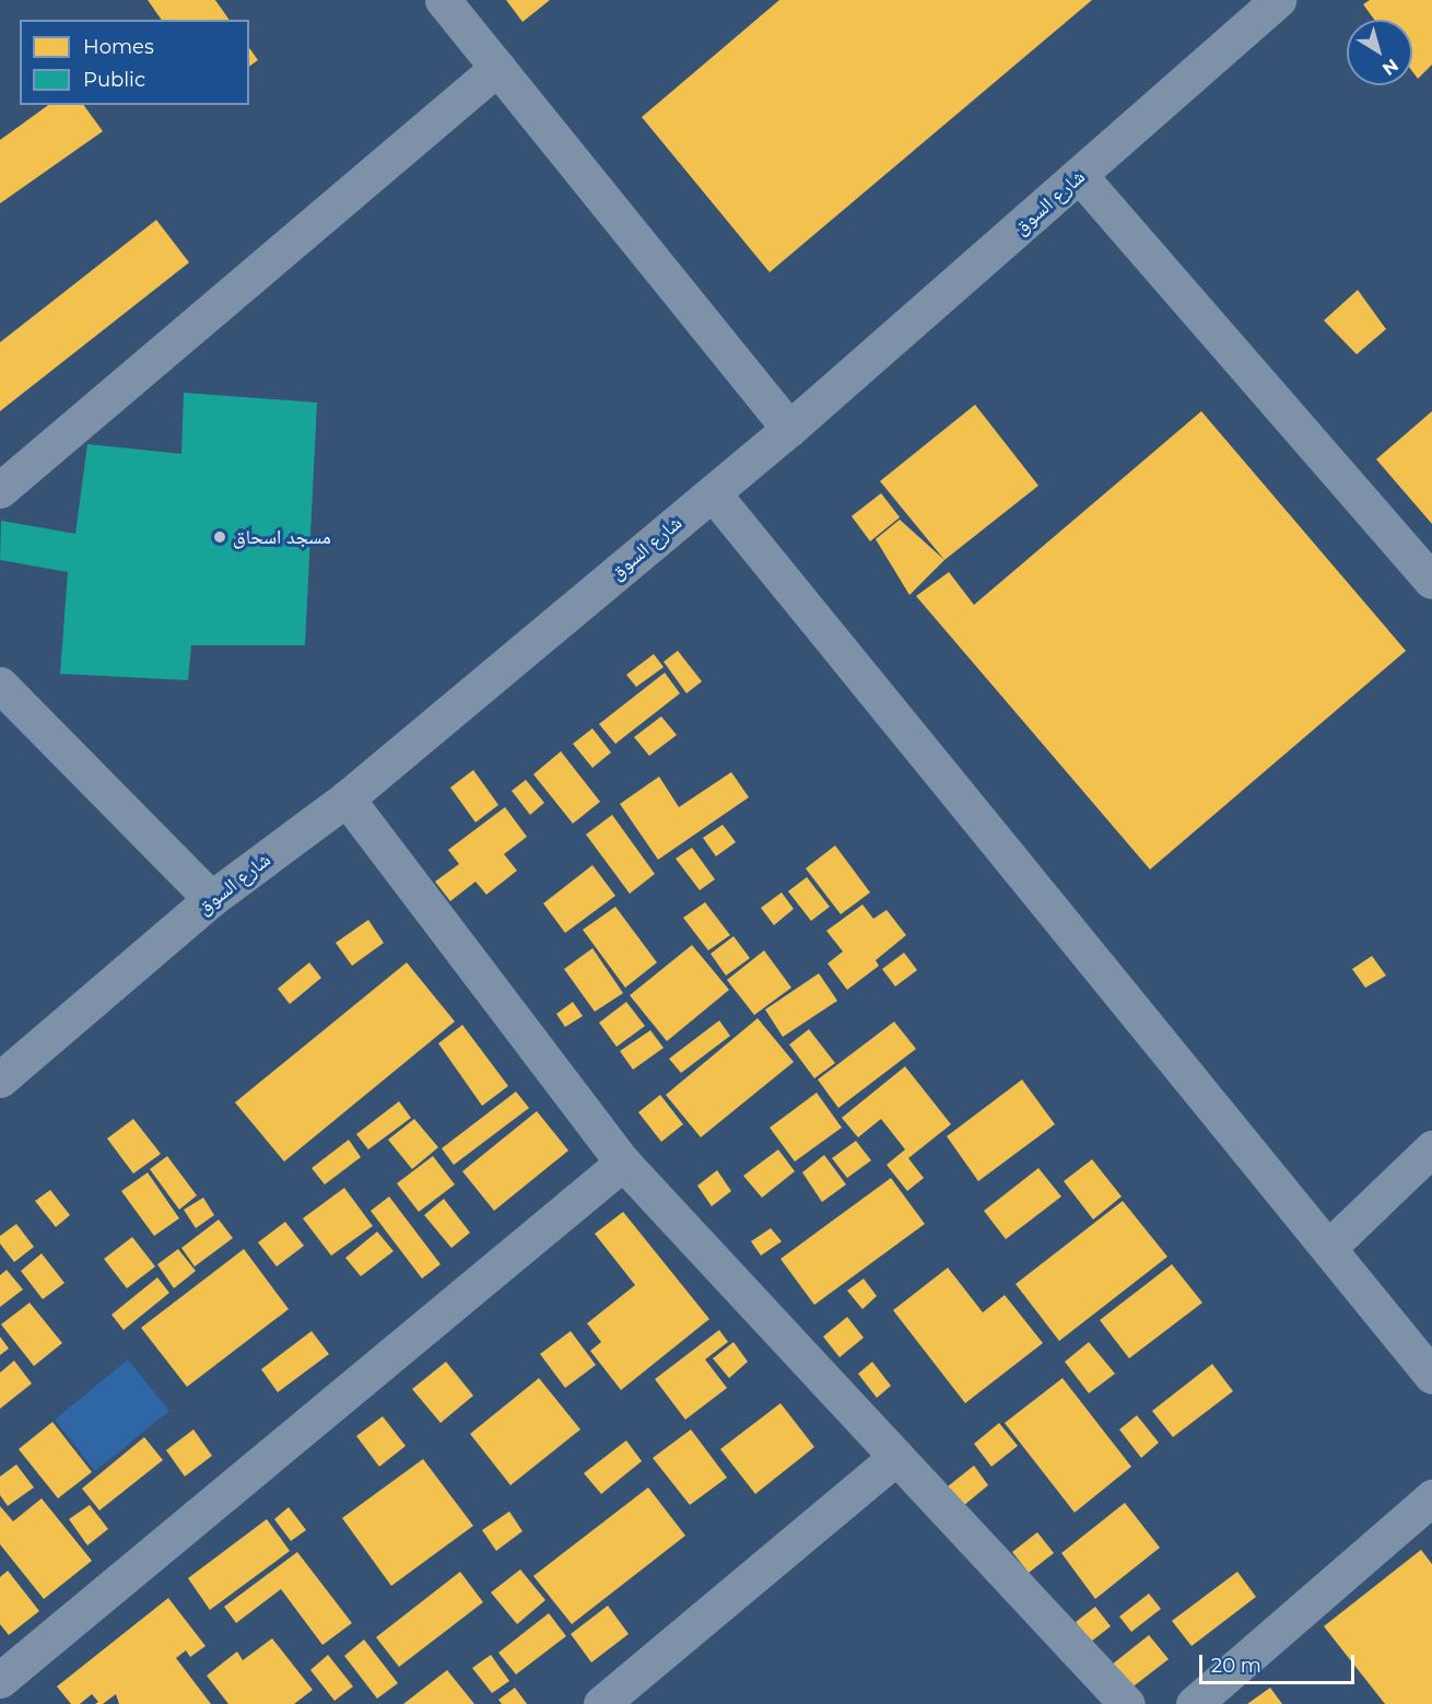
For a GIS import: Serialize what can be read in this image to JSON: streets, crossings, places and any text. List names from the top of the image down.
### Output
{
  "streets": {
    "street": ["شارع السوق"]
  },
  "places": ["مسجد اسحاق"],
  "legend": ["Homes", "Public"],
  "scale_bar": "20 m",
  "north": "bottom right"
}
